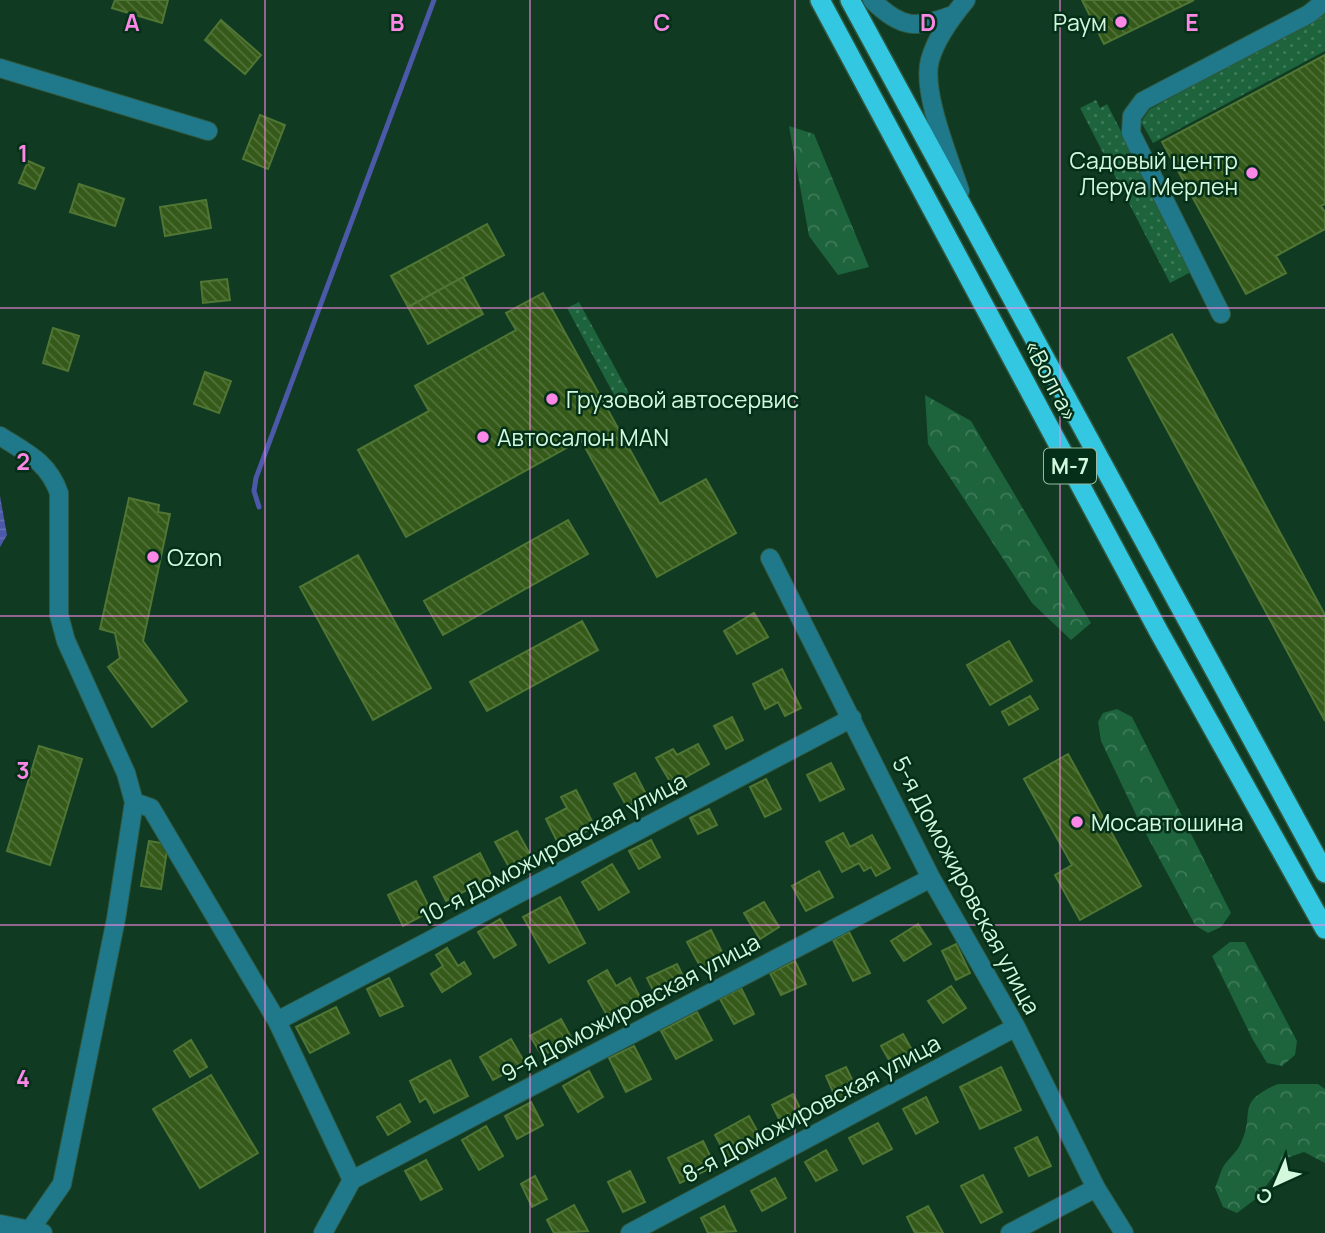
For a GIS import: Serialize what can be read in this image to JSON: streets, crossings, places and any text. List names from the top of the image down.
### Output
{
  "streets": {
    "highway": ["«Волга»", "М-7"],
    "street": [
      "10-я Доможировская улица",
      "5-я Доможировская улица",
      "9-я Доможировская улица",
      "8-я Доможировская улица"
    ]
  },
  "crossings": [
    ["10-я Доможировская улица", "5-я Доможировская улица"],
    ["5-я Доможировская улица", "9-я Доможировская улица"],
    ["5-я Доможировская улица", "8-я Доможировская улица"]
  ],
  "places": [
    "Раум",
    "Садовый центр Леруа Мерлен",
    "Грузовой автосервис",
    "Автосалон MAN",
    "Ozon",
    "Мосавтошина"
  ],
  "north": "bottom left",
  "grid": {
    "columns": [
      "A",
      "B",
      "C",
      "D",
      "E"
    ],
    "rows": [
      "1",
      "2",
      "3",
      "4"
    ]
  }
}
